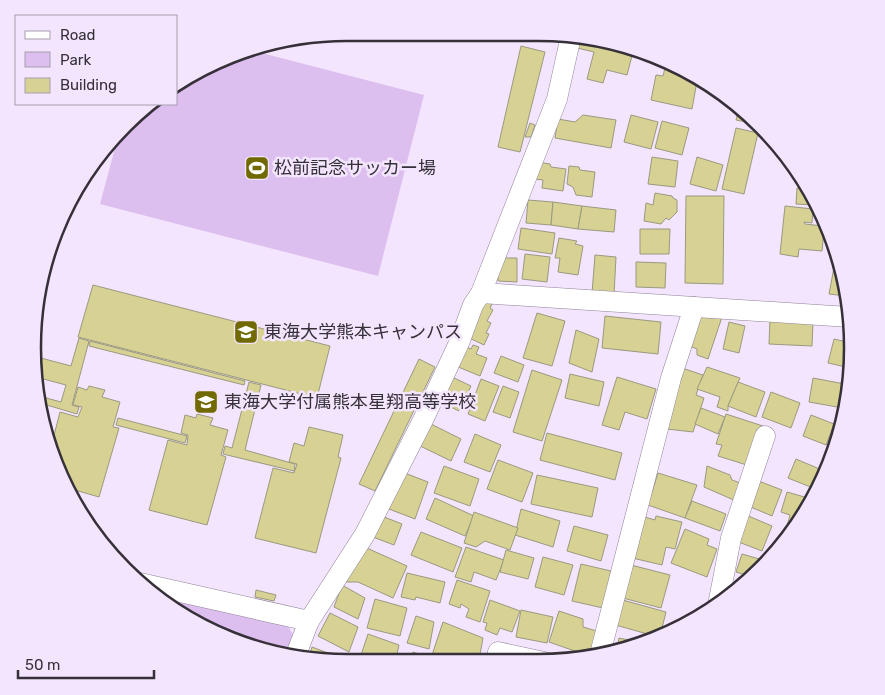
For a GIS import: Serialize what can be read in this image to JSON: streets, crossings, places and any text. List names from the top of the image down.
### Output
{
  "places": {
    "sports": ["松前記念サッカー場"],
    "school or university": ["東海大学熊本キャンパス", "東海大学付属熊本星翔高等学校"]
  },
  "legend": ["Road", "Park", "Building"],
  "scale_bar": "50 m"
}
